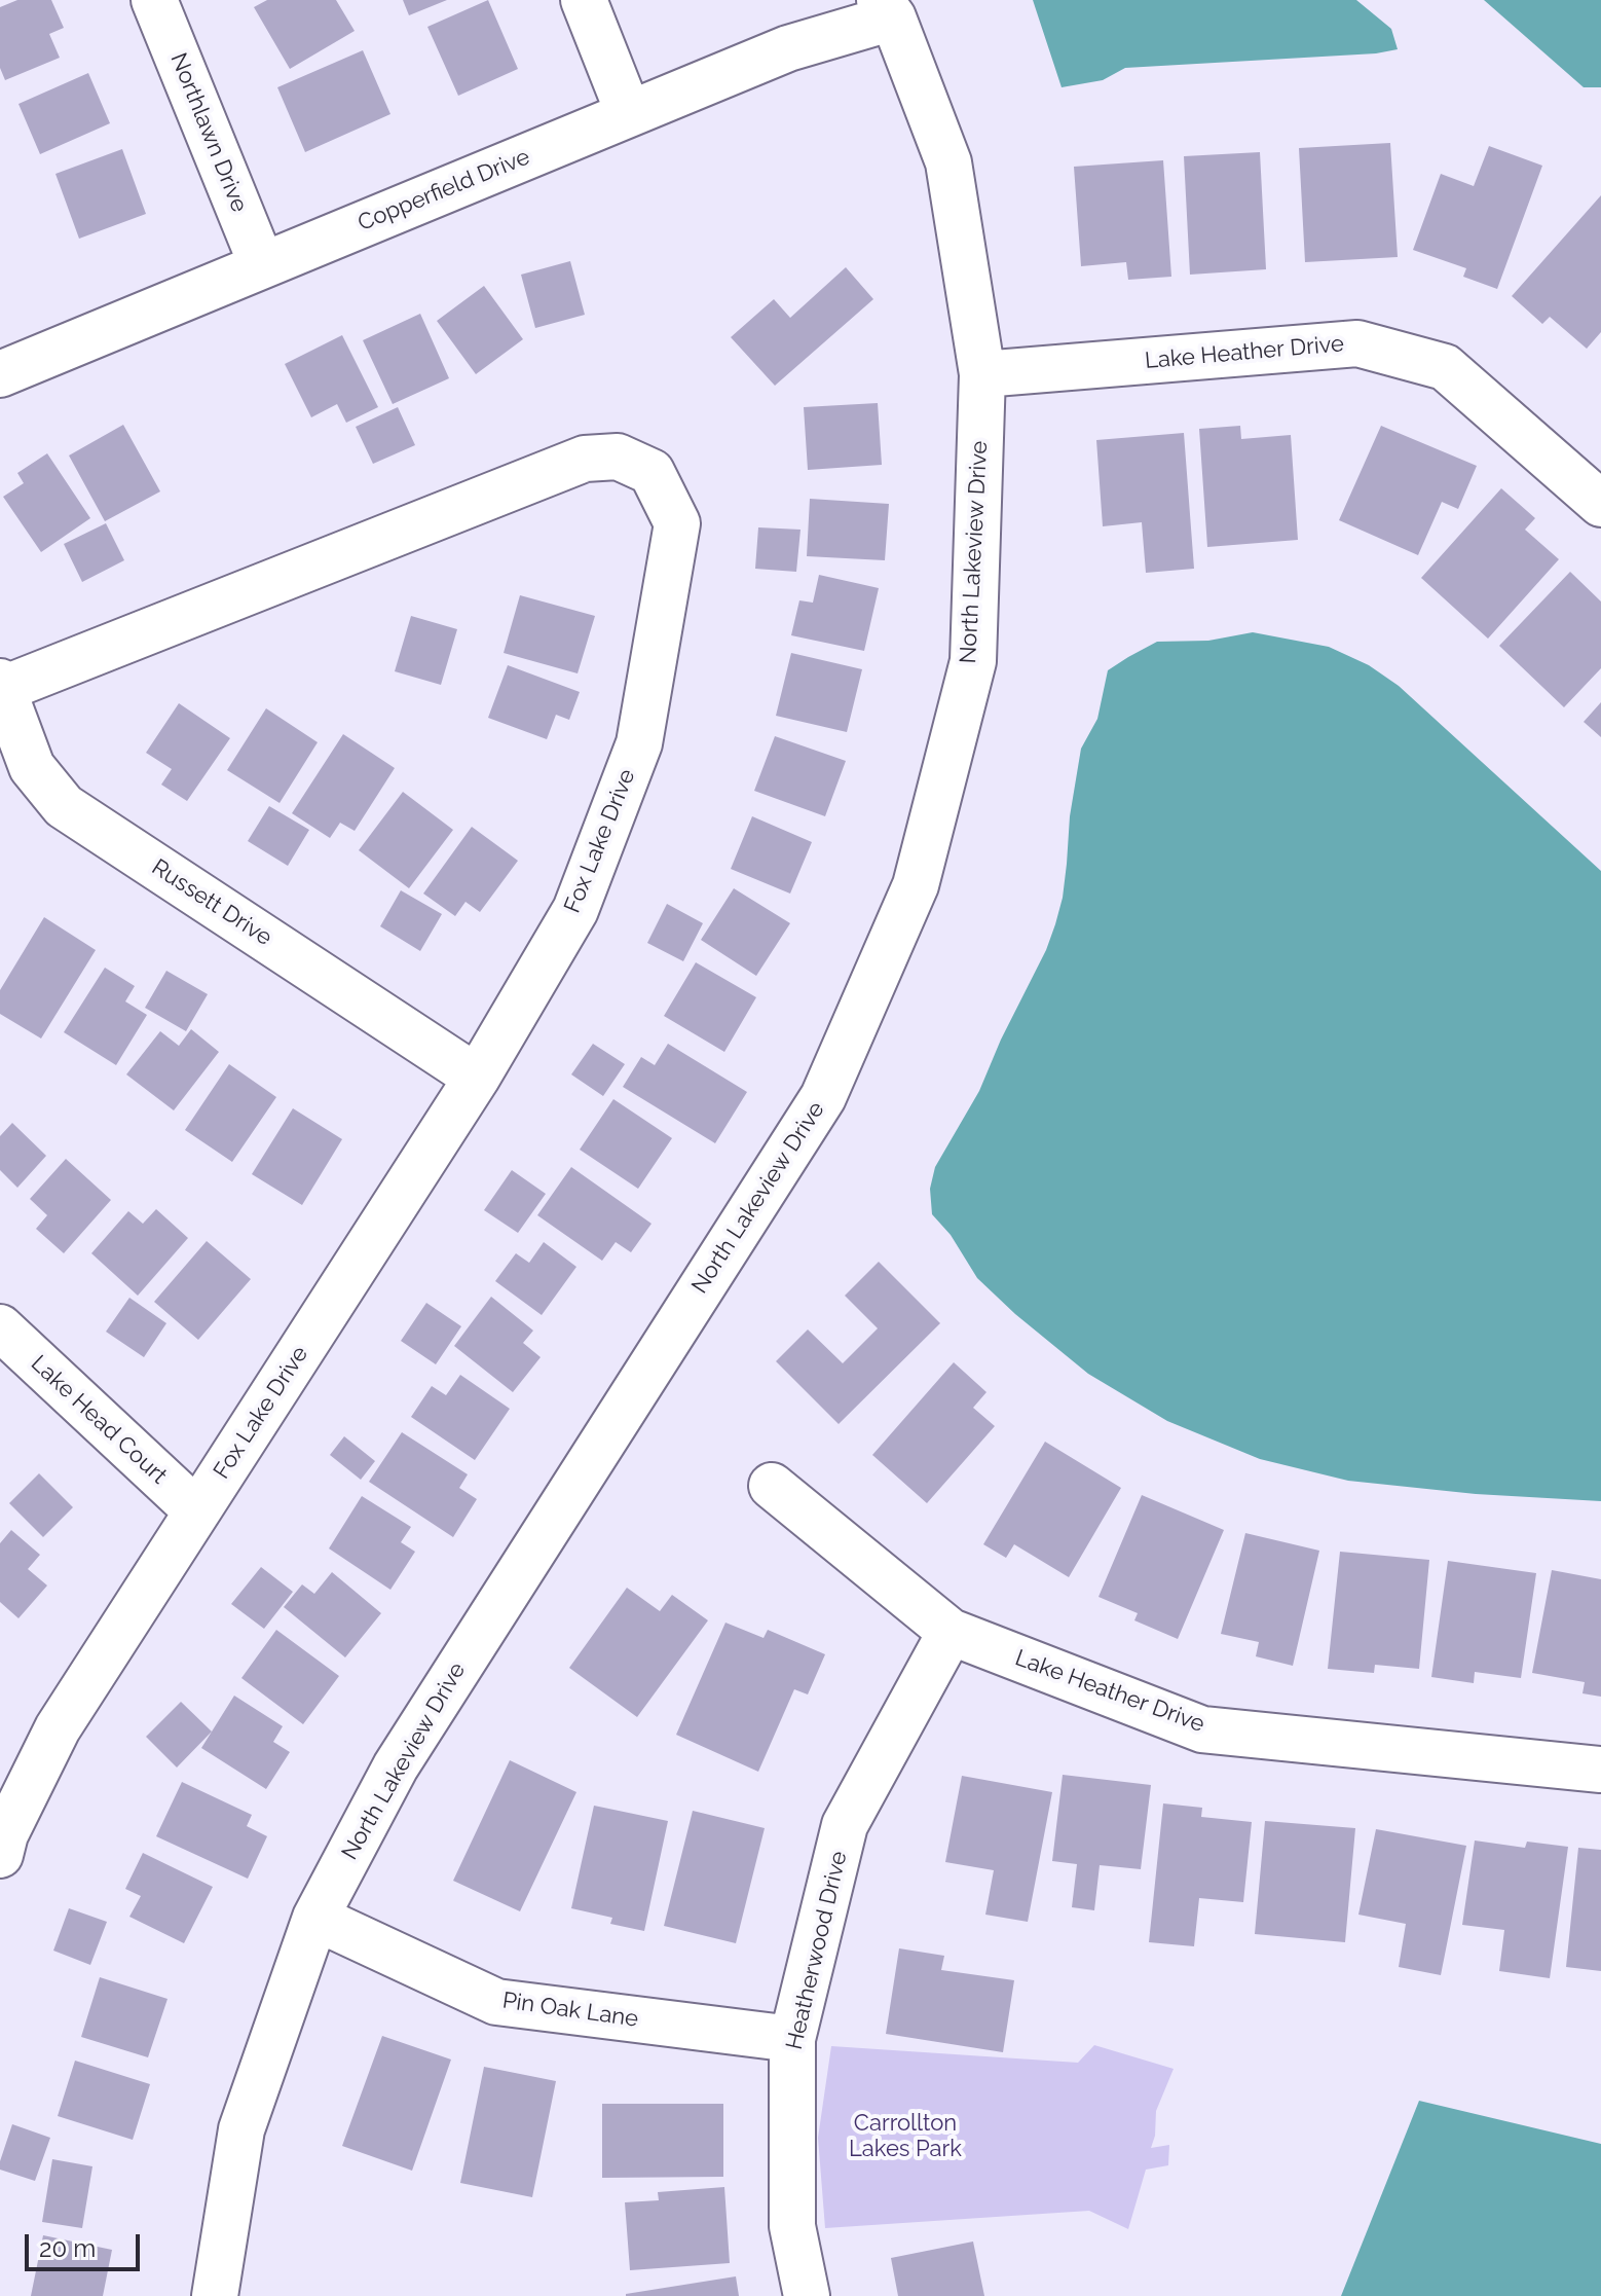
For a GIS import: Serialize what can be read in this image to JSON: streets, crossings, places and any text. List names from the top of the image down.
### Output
{
  "streets": {
    "street": [
      "Northlawn Drive",
      "Copperfield Drive",
      "Lake Heather Drive",
      "North Lakeview Drive",
      "Fox Lake Drive",
      "Russett Drive",
      "Lake Head Court",
      "Heatherwood Drive",
      "Pin Oak Lane"
    ]
  },
  "crossings": [
    ["Northlawn Drive", "Copperfield Drive"],
    ["Copperfield Drive", "North Lakeview Drive"],
    ["Lake Heather Drive", "North Lakeview Drive"],
    ["Lake Heather Drive", "Heatherwood Drive"],
    ["North Lakeview Drive", "Pin Oak Lane"],
    ["Fox Lake Drive", "Russett Drive"],
    ["Fox Lake Drive", "Lake Head Court"],
    ["Heatherwood Drive", "Pin Oak Lane"]
  ],
  "parks": ["Carrollton Lakes Park"],
  "scale_bar": "20 m"
}
